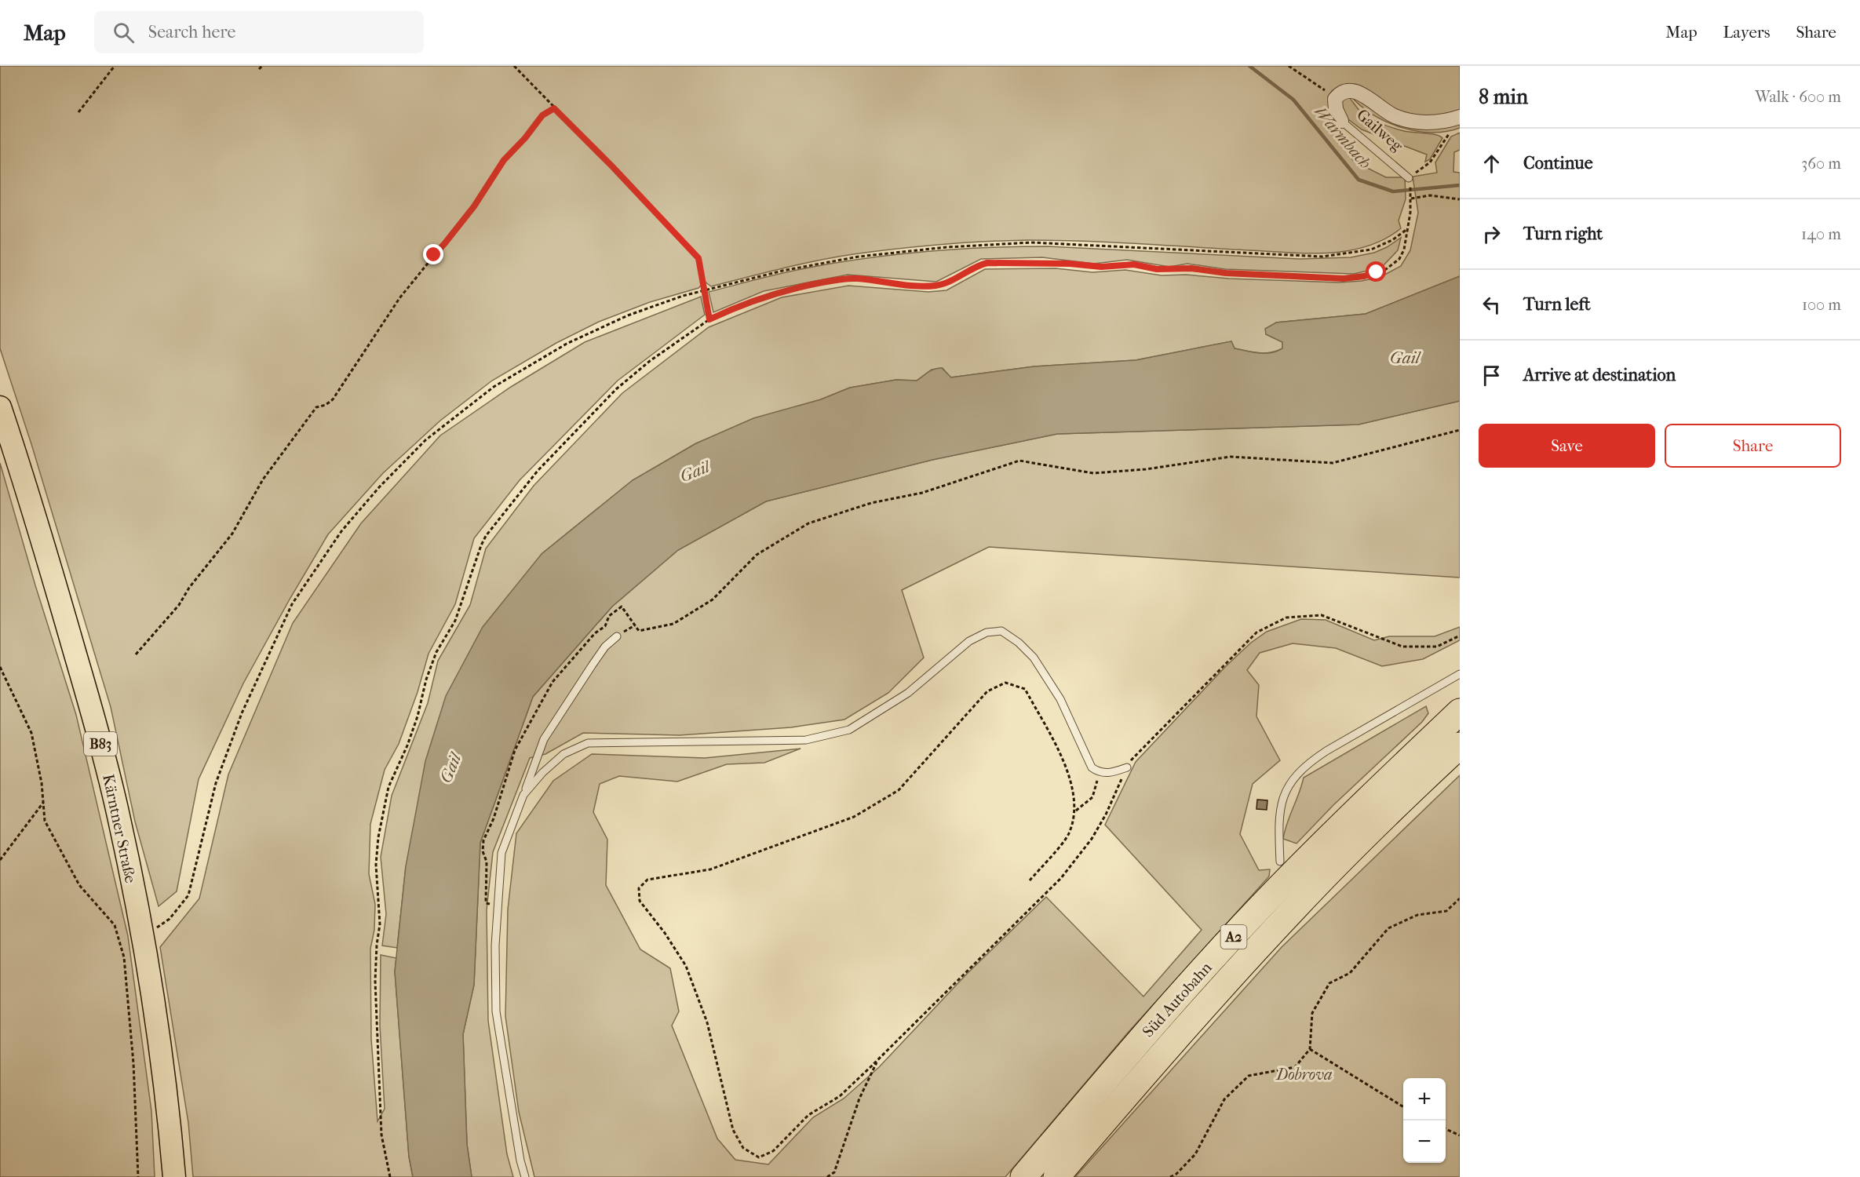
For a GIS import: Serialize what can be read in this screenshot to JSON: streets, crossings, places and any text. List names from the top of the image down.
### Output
{
  "streets": {
    "highway": ["A2", "Süd Autobahn"],
    "main road": ["B83", "Kärntner Straße"],
    "street": ["Gailweg"]
  },
  "water": ["Warmbach", "Gail"],
  "parks": ["Dobrova"],
  "page": {
    "header": "Map",
    "search": "Search here",
    "nav": ["Map", "Layers", "Share"],
    "heading": ["8 min", "Walk · 600 m"],
    "list": [
      ["Continue", "360 m"],
      ["Turn right", "140 m"],
      ["Turn left", "100 m"],
      "Arrive at destination"
    ],
    "buttons": ["Save", "Share"],
    "map_buttons": ["+", "−"]
  }
}
